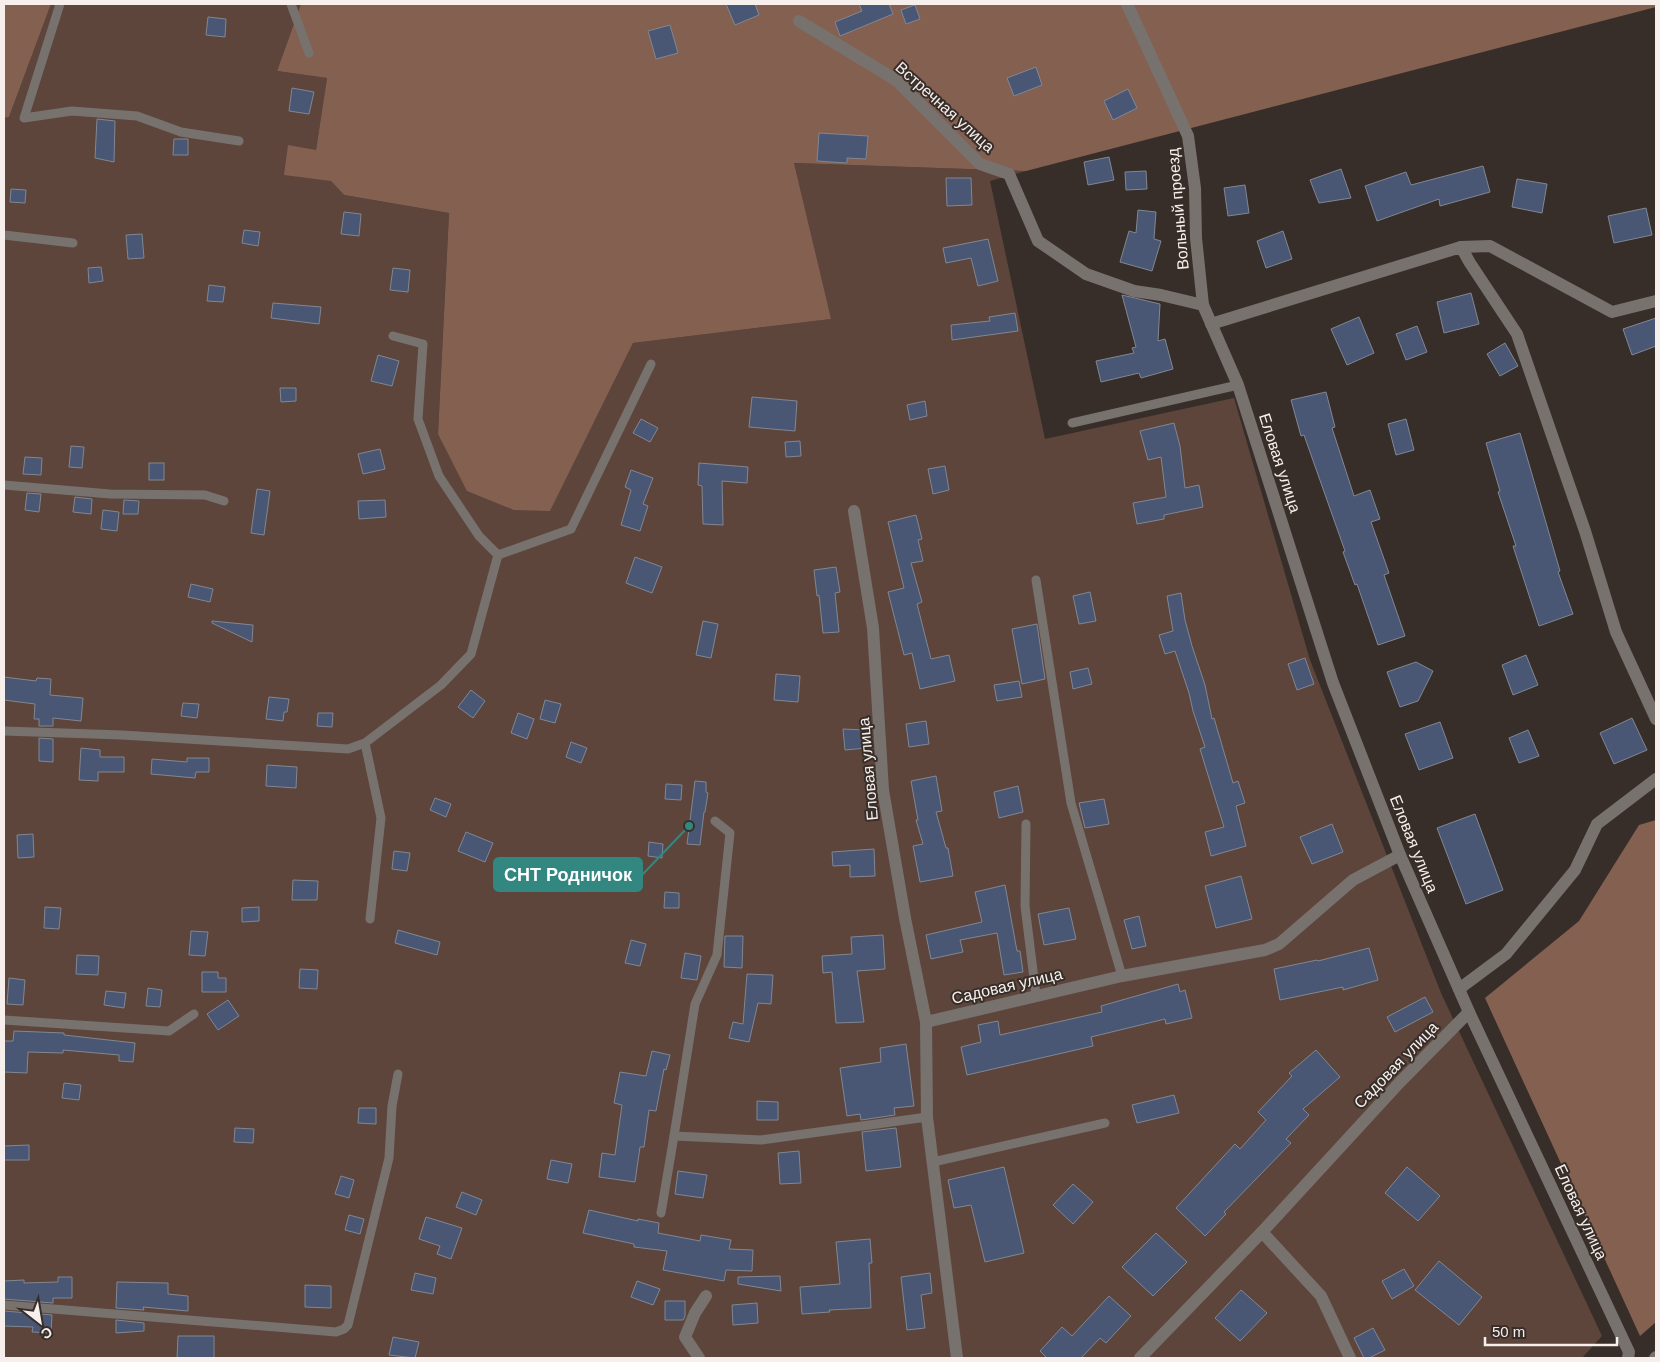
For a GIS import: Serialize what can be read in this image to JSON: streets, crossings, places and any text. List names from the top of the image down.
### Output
{
  "streets": {
    "street": [
      "Встречная улица",
      "Вольный проезд",
      "Еловая улица",
      "Садовая улица"
    ]
  },
  "crossings": [
    ["Встречная улица", "Вольный проезд"],
    ["Встречная улица", "Еловая улица"],
    ["Вольный проезд", "Еловая улица"],
    ["Еловая улица", "Садовая улица"]
  ],
  "places": ["СНТ Родничок"],
  "scale_bar": "50 m",
  "north": "bottom right"
}
